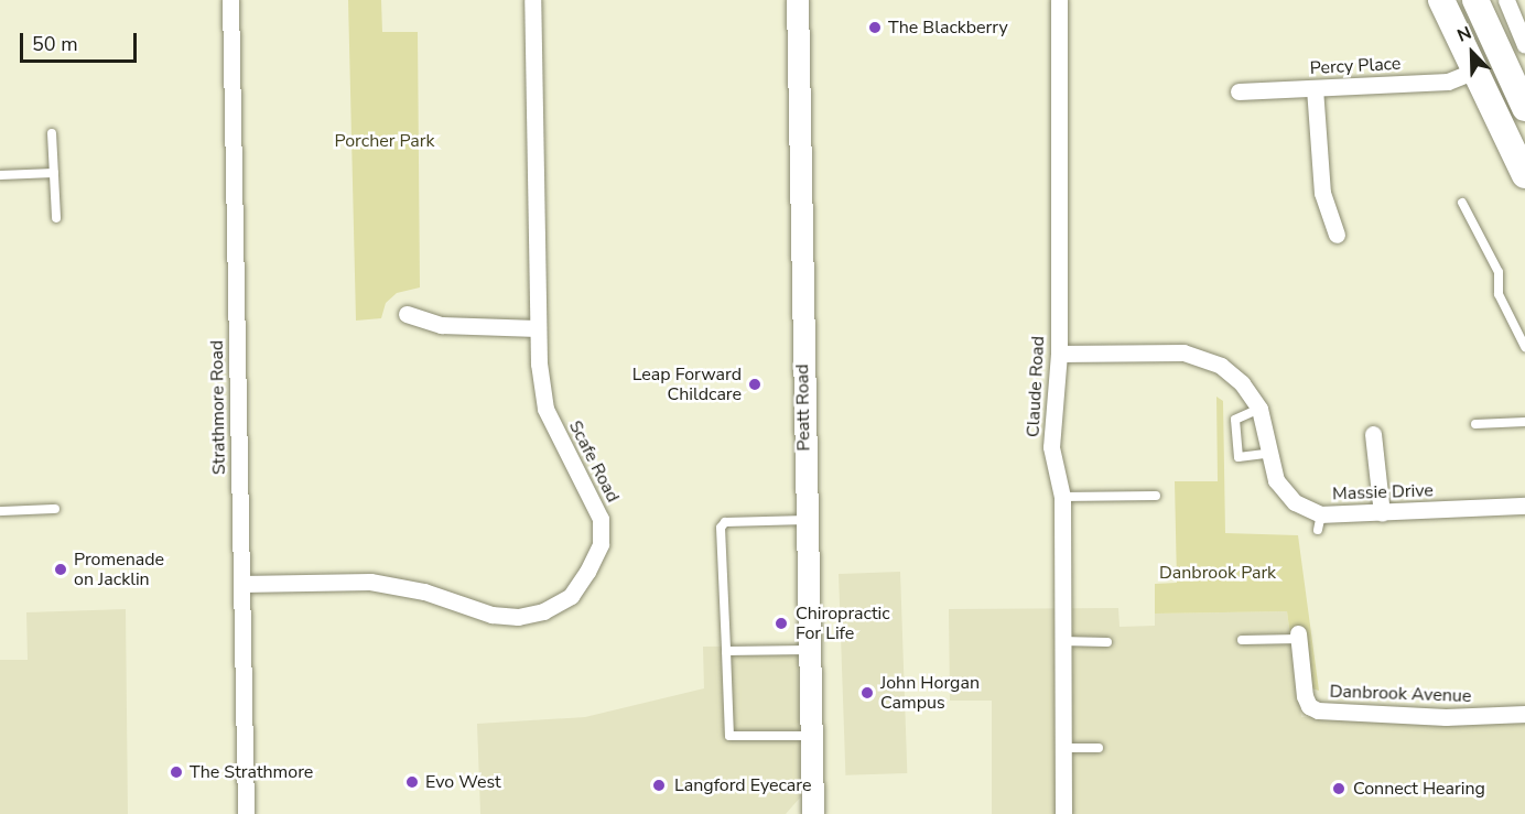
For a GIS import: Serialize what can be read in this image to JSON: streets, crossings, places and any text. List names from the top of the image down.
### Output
{
  "streets": {
    "street": [
      "Percy Place",
      "Claude Road",
      "Strathmore Road",
      "Peatt Road",
      "Scafe Road",
      "Massie Drive",
      "Danbrook Avenue"
    ]
  },
  "crossings": [
    ["Claude Road", "Massie Drive"],
    ["Strathmore Road", "Scafe Road"]
  ],
  "parks": ["Porcher Park", "Danbrook Park"],
  "places": [
    "The Blackberry",
    "Leap Forward Childcare",
    "Promenade on Jacklin",
    "Chiropractic For Life",
    "John Horgan Campus",
    "The Strathmore",
    "Evo West",
    "Langford Eyecare",
    "Connect Hearing"
  ],
  "scale_bar": "50 m",
  "north": "top left"
}
